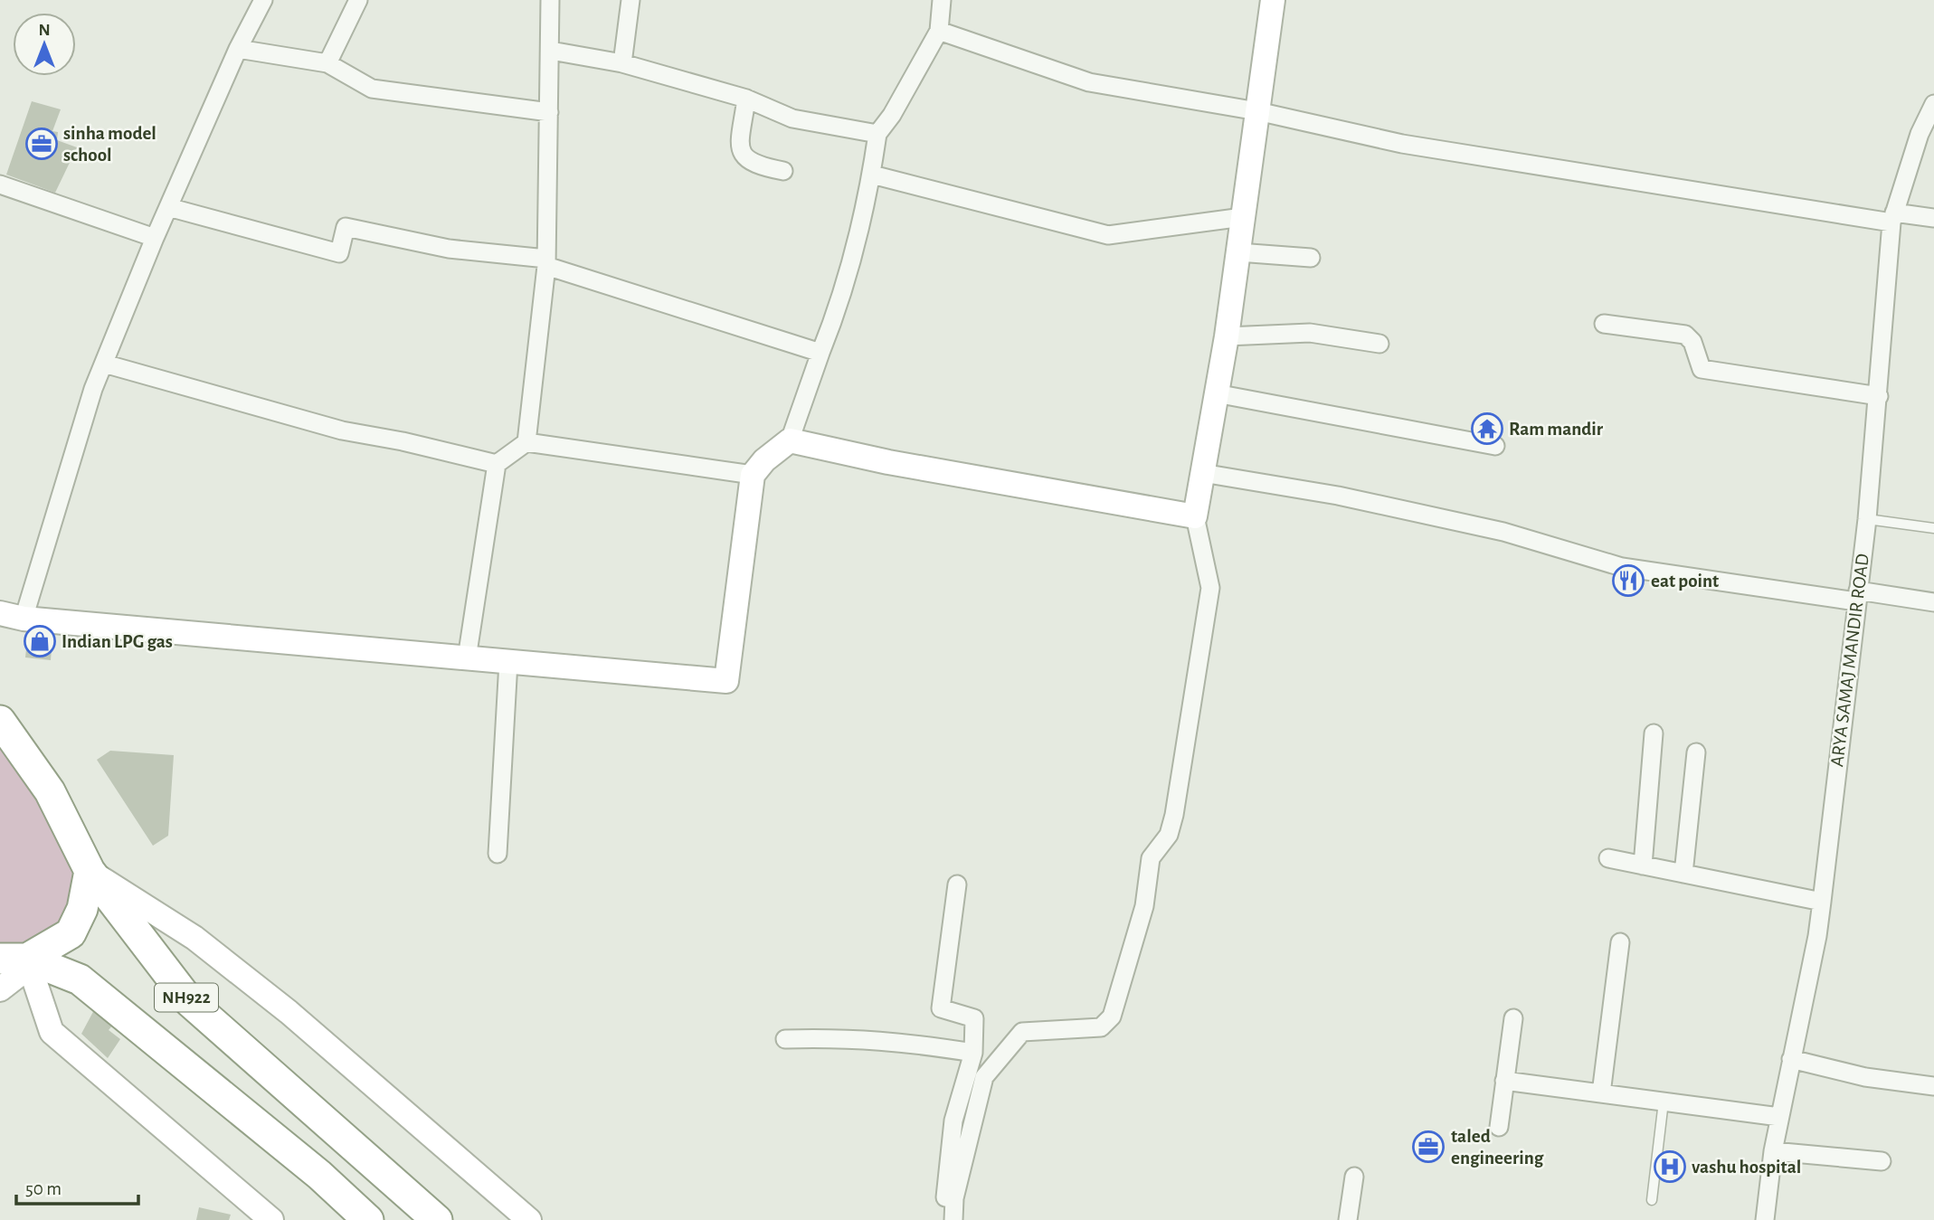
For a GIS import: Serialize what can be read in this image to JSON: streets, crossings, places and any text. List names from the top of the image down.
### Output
{
  "streets": {
    "highway": ["NH922"],
    "street": ["ARYA SAMAJ MANDIR ROAD"]
  },
  "places": {
    "office": ["sinha model school", "taled engineering"],
    "temple": ["Ram mandir"],
    "restaurant": ["eat point"],
    "shop": ["Indian LPG gas"],
    "hospital": ["vashu hospital"]
  },
  "scale_bar": "50 m",
  "north": "top"
}
